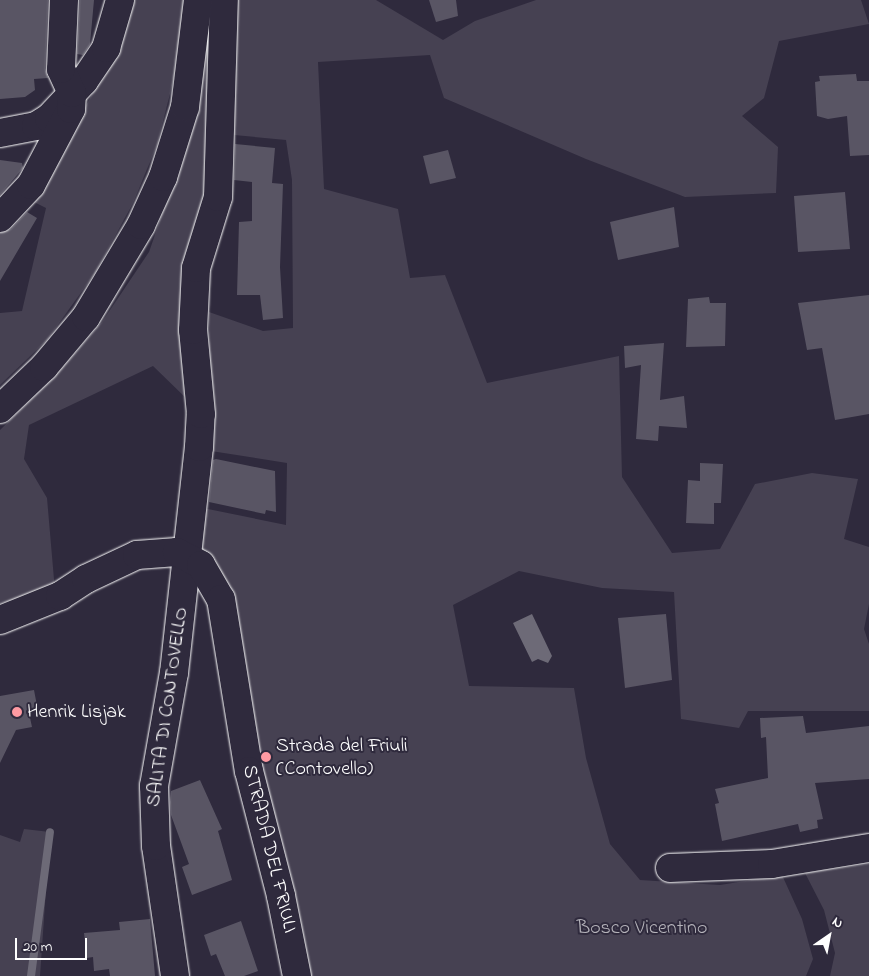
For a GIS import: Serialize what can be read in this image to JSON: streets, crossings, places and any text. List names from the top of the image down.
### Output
{
  "streets": {
    "street": ["SALITA DI CONTOVELLO", "STRADA DEL FRIULI"]
  },
  "crossings": [
    ["SALITA DI CONTOVELLO", "STRADA DEL FRIULI"]
  ],
  "parks": ["Bosco Vicentino"],
  "places": ["Henrik Lisjak", "Strada del Friuli (Contovello)"],
  "scale_bar": "20 m",
  "north": "top right"
}
